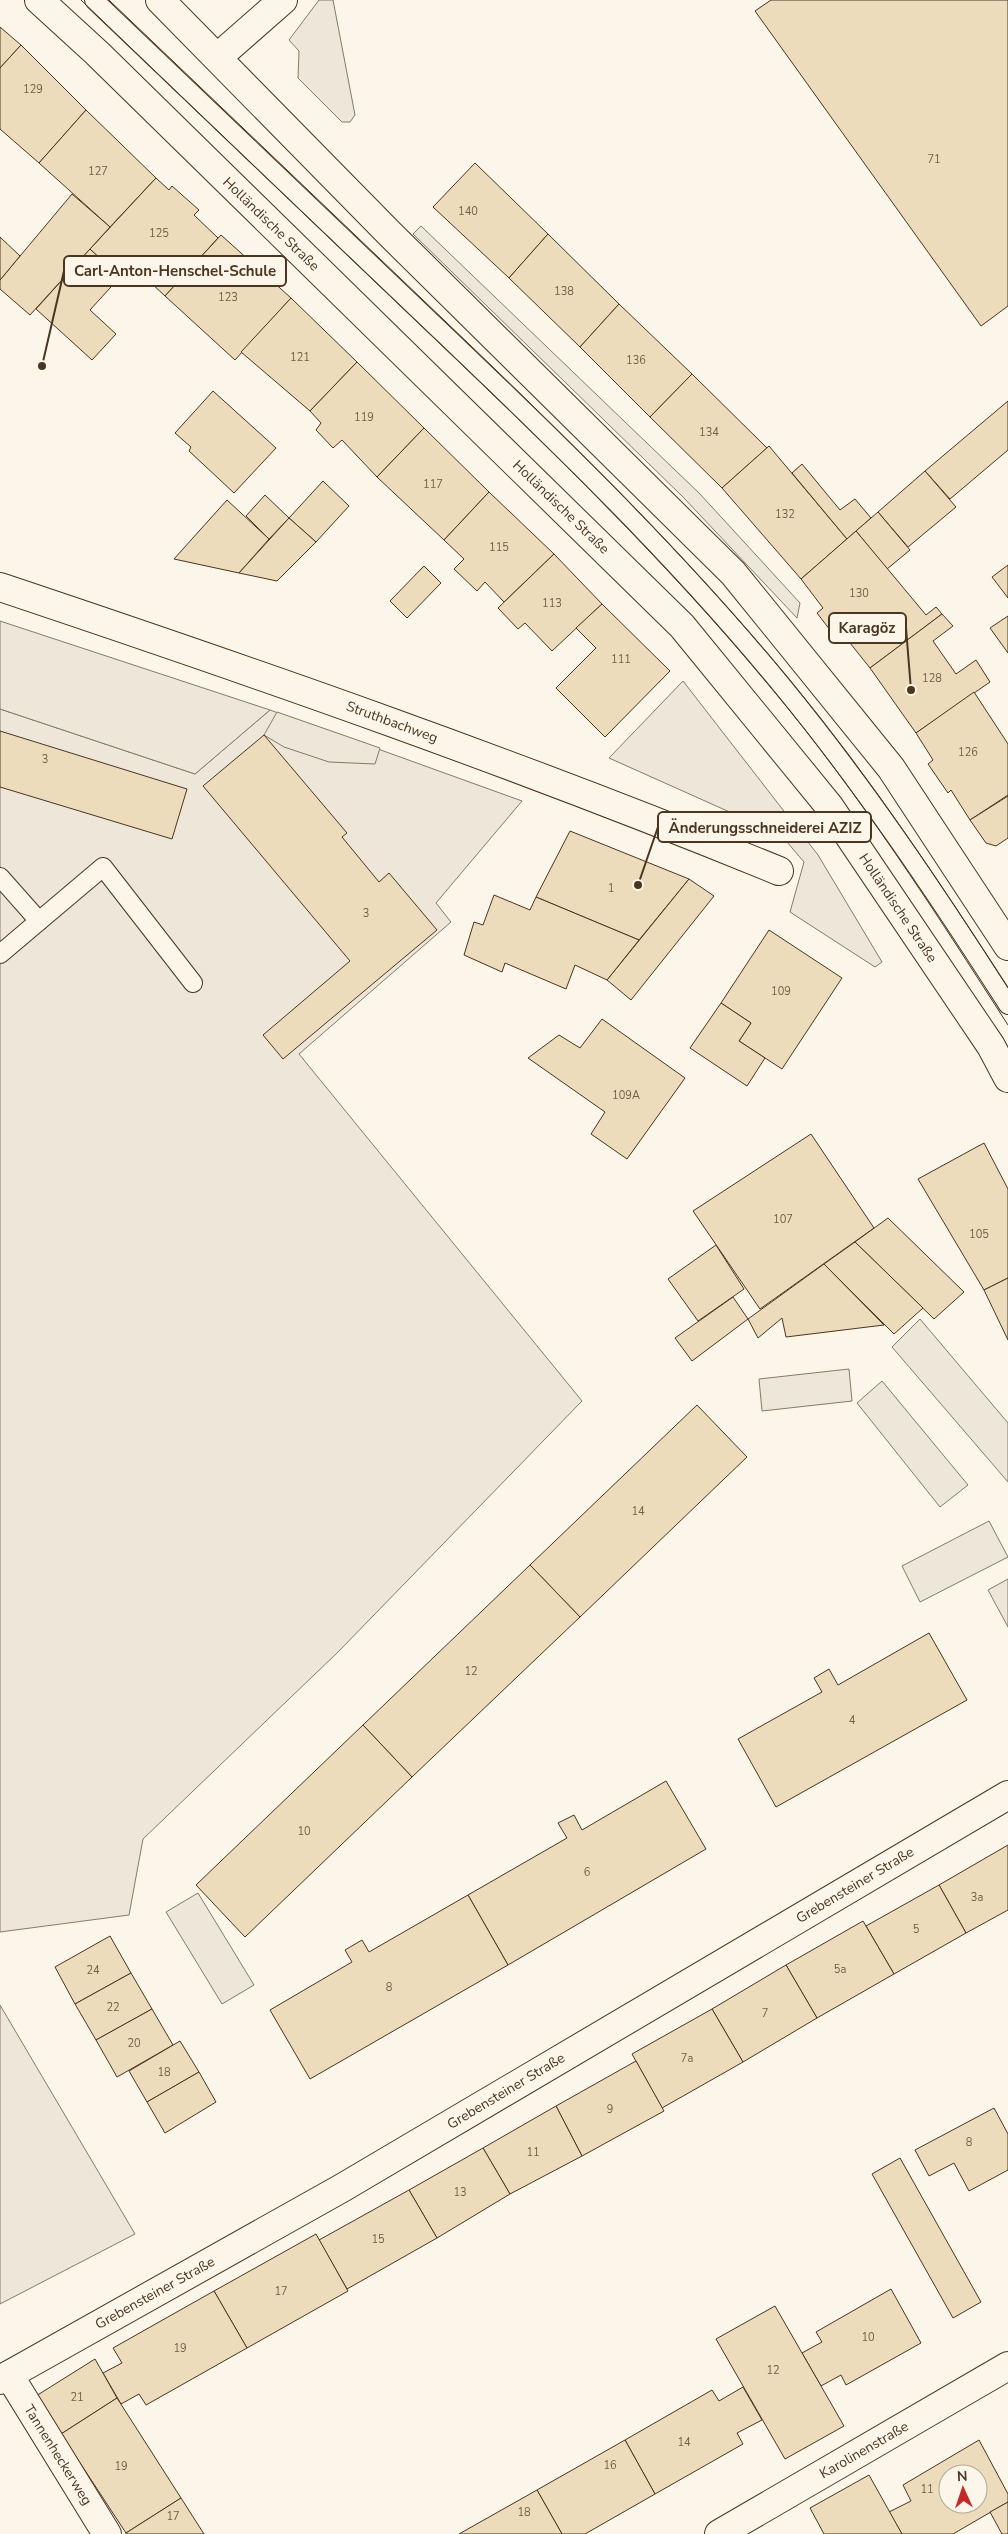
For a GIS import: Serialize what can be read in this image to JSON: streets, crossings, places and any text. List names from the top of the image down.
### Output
{
  "streets": {
    "main road": [
      "Holländische Straße",
      "Struthbachweg",
      "Grebensteiner Straße",
      "Karolinenstraße",
      "Tannenheckerweg"
    ]
  },
  "crossings": [
    ["Grebensteiner Straße", "Tannenheckerweg"]
  ],
  "places": ["Carl-Anton-Henschel-Schule", "Karagöz", "Änderungsschneiderei AZIZ"],
  "house_numbers": [
    "129",
    "71",
    "127",
    "140",
    "125",
    "138",
    "123",
    "121",
    "136",
    "119",
    "134",
    "117",
    "132",
    "115",
    "130",
    "113",
    "111",
    "128",
    "126",
    "3",
    "1",
    "3",
    "109",
    "109A",
    "107",
    "105",
    "14",
    "12",
    "4",
    "10",
    "6",
    "3a",
    "5",
    "5a",
    "24",
    "8",
    "22",
    "7",
    "20",
    "7a",
    "18",
    "9",
    "8",
    "11",
    "13",
    "15",
    "17",
    "10",
    "19",
    "12",
    "21",
    "14",
    "16",
    "19",
    "11",
    "18",
    "17"
  ],
  "north": "top"
}
